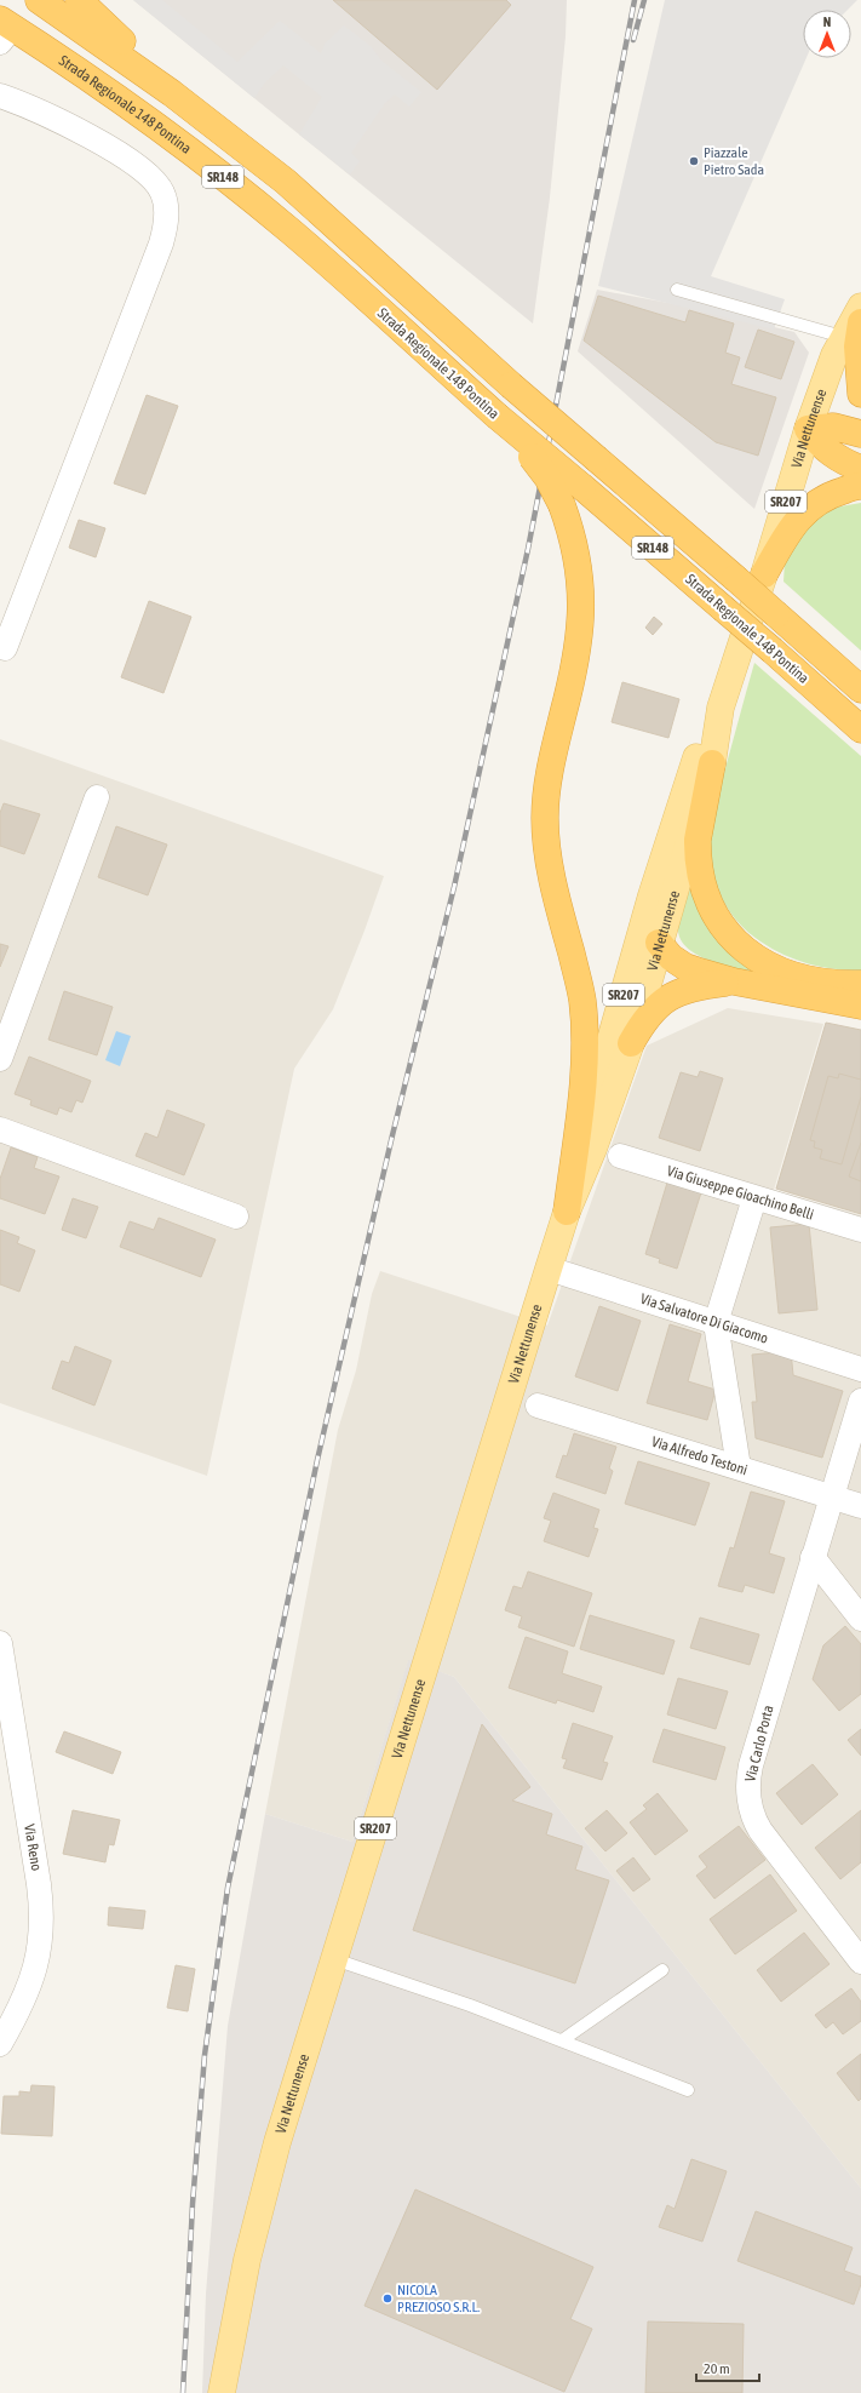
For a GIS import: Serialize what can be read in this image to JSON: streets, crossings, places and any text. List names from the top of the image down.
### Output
{
  "streets": {
    "highway": ["Strada Regionale 148 Pontina", "SR148"],
    "main road": ["Via Nettunense", "SR207"],
    "street": [
      "Via Giuseppe Gioachino Belli",
      "Via Salvatore Di Giacomo",
      "Via Alfredo Testoni",
      "Via Carlo Porta",
      "Via Reno"
    ]
  },
  "crossings": [
    ["Via Nettunense", "SR207"],
    ["Via Nettunense", "Via Salvatore Di Giacomo"],
    ["Via Alfredo Testoni", "Via Carlo Porta"]
  ],
  "places": ["Piazzale Pietro Sada", "NICOLA PREZIOSO S.R.L."],
  "scale_bar": "20 m",
  "north": "top"
}
